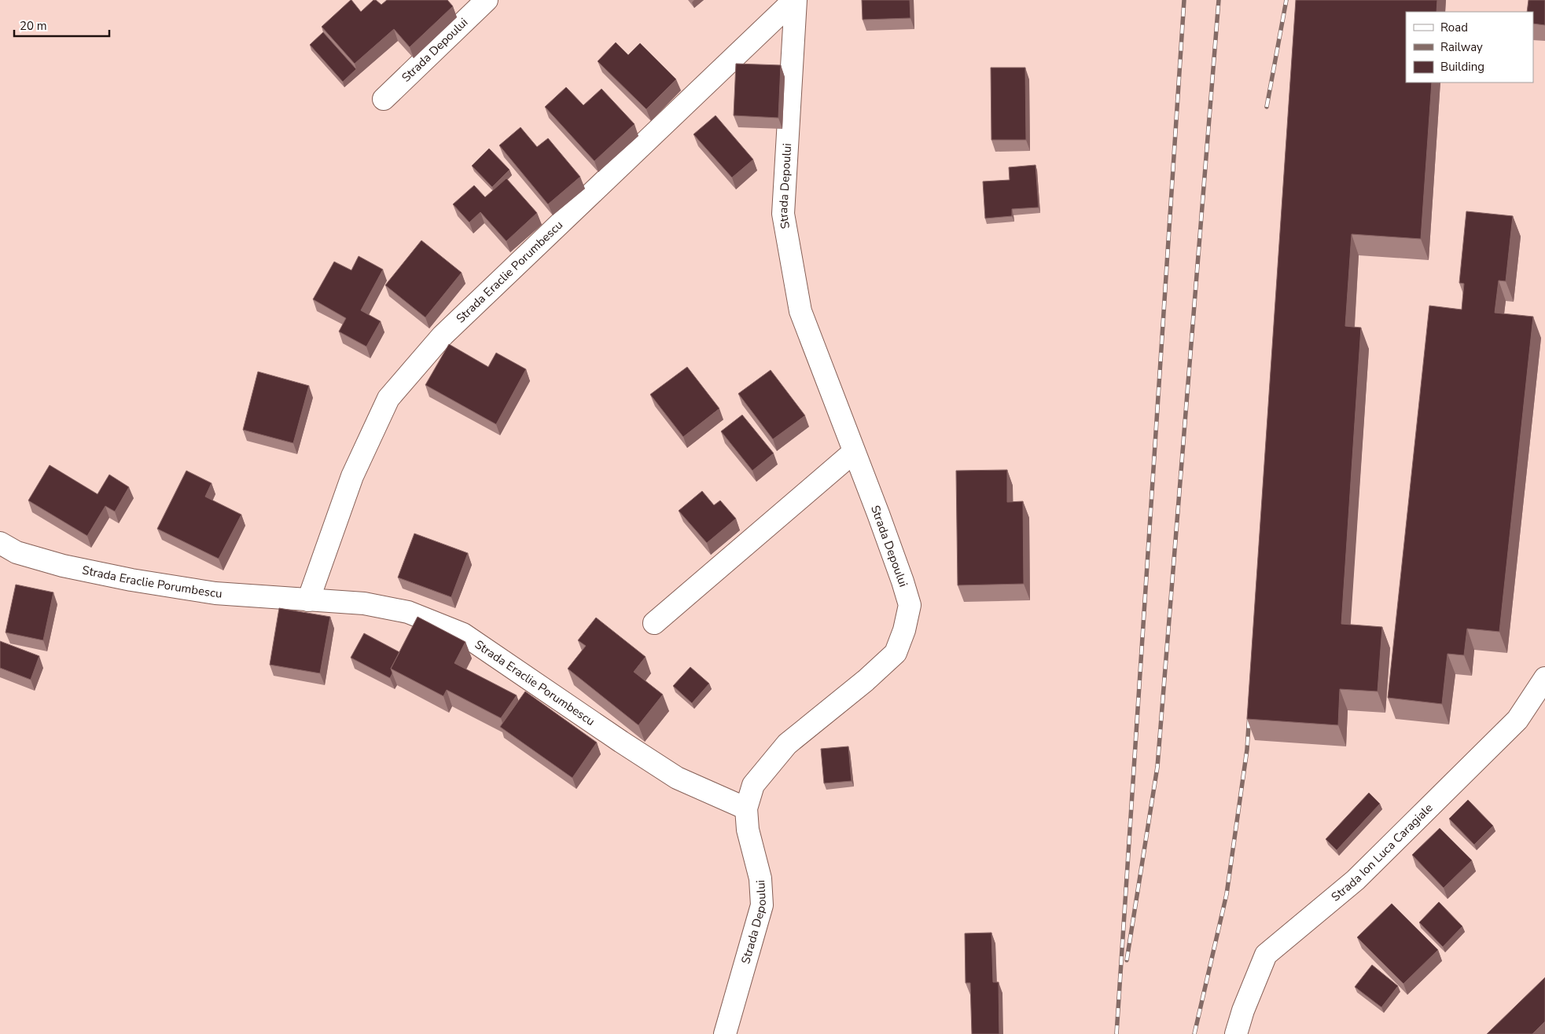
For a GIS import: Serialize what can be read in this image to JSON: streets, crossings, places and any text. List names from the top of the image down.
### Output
{
  "streets": {
    "street": ["Strada Depoului", "Strada Eraclie Porumbescu", "Strada Ion Luca Caragiale"]
  },
  "crossings": [
    ["Strada Depoului", "Strada Eraclie Porumbescu"]
  ],
  "legend": ["Road", "Railway", "Building"],
  "scale_bar": "20 m"
}
